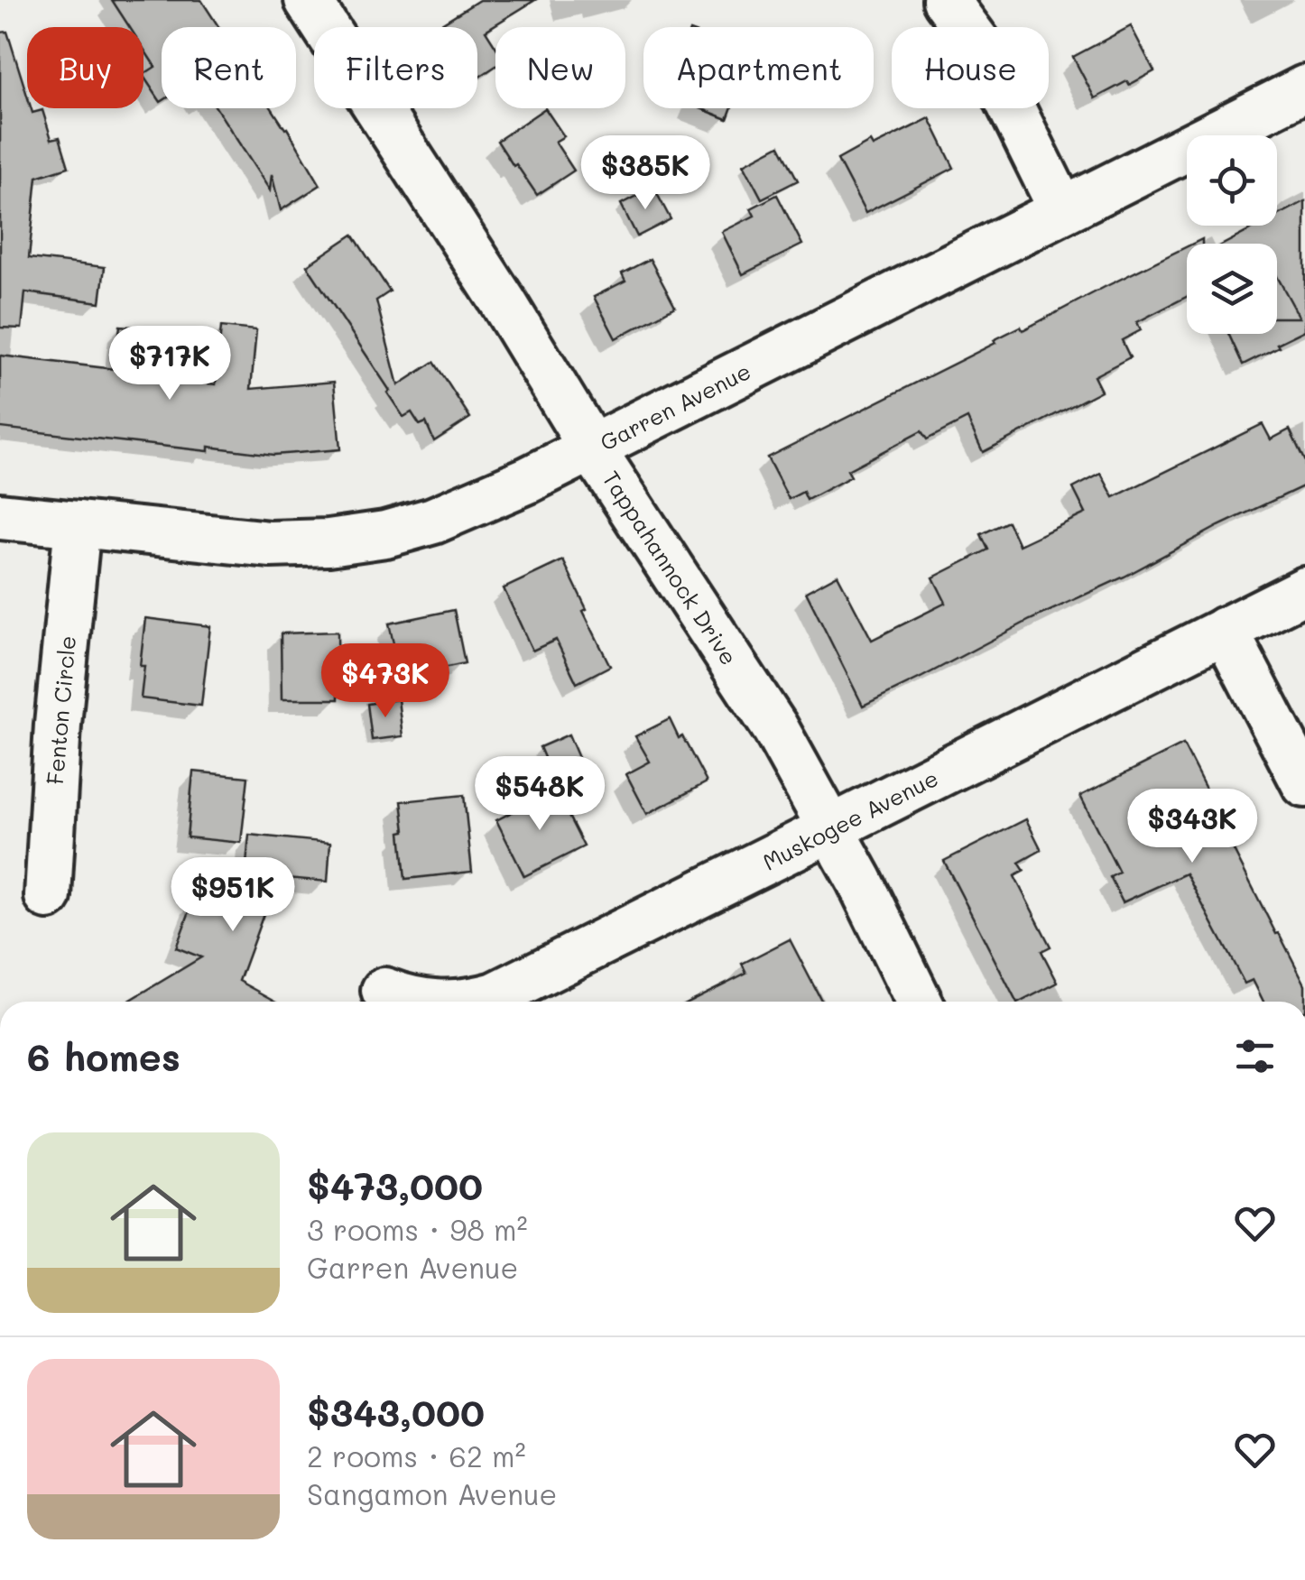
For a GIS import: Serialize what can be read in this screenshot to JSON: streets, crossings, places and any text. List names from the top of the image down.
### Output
{
  "streets": {
    "street": [
      "Garren Avenue",
      "Tappahannock Drive",
      "Fenton Circle",
      "Muskogee Avenue"
    ]
  },
  "crossings": [
    ["Garren Avenue", "Tappahannock Drive"],
    ["Garren Avenue", "Fenton Circle"],
    ["Tappahannock Drive", "Muskogee Avenue"]
  ],
  "page": {
    "chip": [
      "Buy",
      "Rent",
      "Filters",
      "New",
      "Apartment",
      "House"
    ],
    "price": [
      "$385K",
      "$717K",
      "$473K",
      "$548K",
      "$343K",
      "$951K"
    ],
    "heading": "6 homes",
    "list": [
      {
        "name": "$473,000",
        "note": "3 rooms · 98 m² · Garren Avenue"
      },
      {
        "name": "$343,000",
        "note": "2 rooms · 62 m² · Sangamon Avenue"
      }
    ]
  }
}
